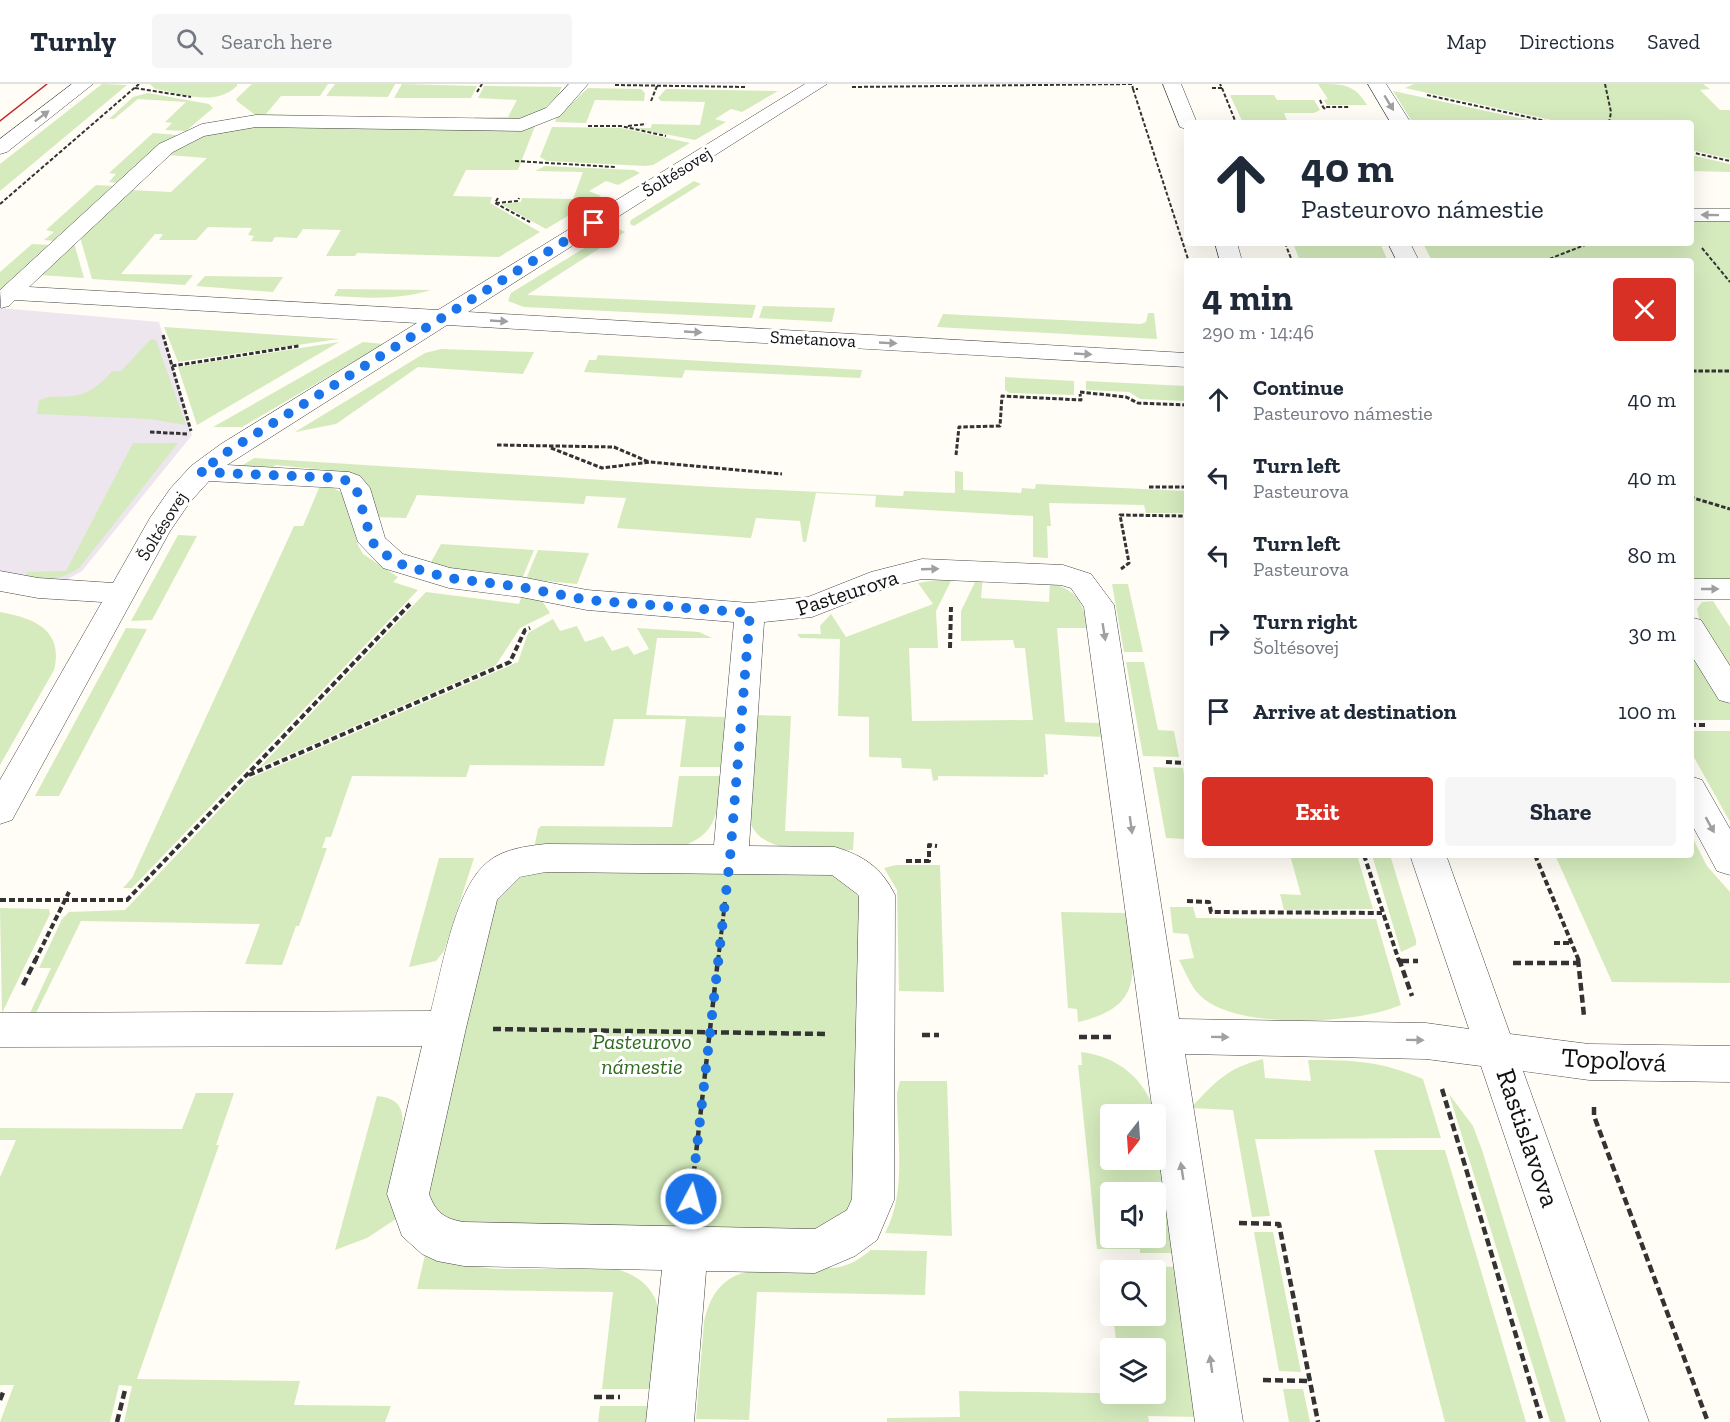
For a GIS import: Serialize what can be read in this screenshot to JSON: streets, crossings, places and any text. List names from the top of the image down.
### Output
{
  "streets": {
    "street": [
      "Šoltésovej",
      "Smetanova",
      "Pasteurova",
      "Topoľová",
      "Rastislavova"
    ]
  },
  "crossings": [
    ["Šoltésovej", "Smetanova"],
    ["Šoltésovej", "Pasteurova"],
    ["Topoľová", "Rastislavova"]
  ],
  "one_way": ["Smetanova", "Pasteurova", "Topoľová"],
  "parks": ["Pasteurovo námestie"],
  "north": "bottom",
  "page": {
    "header": "Turnly",
    "search": "Search here",
    "nav": ["Map", "Directions", "Saved"],
    "turn": ["40 m", "Pasteurovo námestie"],
    "heading": ["4 min", "290 m · 14:46"],
    "list": [
      {
        "name": "Continue",
        "note": "Pasteurovo námestie",
        "value": "40 m"
      },
      {
        "name": "Turn left",
        "note": "Pasteurova",
        "value": "40 m"
      },
      {
        "name": "Turn left",
        "note": "Pasteurova",
        "value": "80 m"
      },
      {
        "name": "Turn right",
        "note": "Šoltésovej",
        "value": "30 m"
      },
      {
        "name": "Arrive at destination",
        "value": "100 m"
      }
    ],
    "buttons": ["Exit", "Share"]
  }
}
